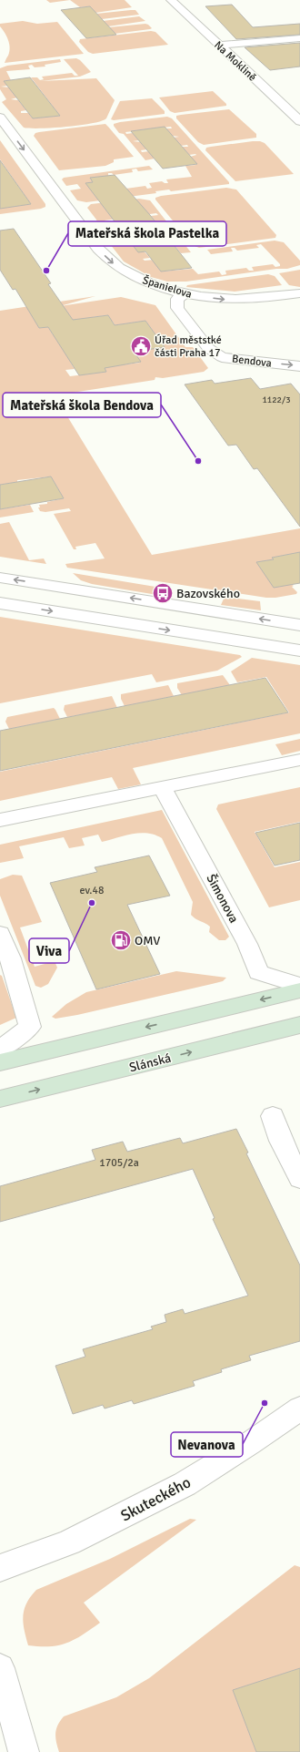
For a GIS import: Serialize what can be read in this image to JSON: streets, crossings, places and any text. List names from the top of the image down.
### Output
{
  "streets": {
    "main road": ["Slánská"],
    "street": [
      "Na Moklině",
      "Španielova",
      "Bendova",
      "Šimonova",
      "Skuteckého"
    ]
  },
  "crossings": [
    ["Španielova", "Bendova"]
  ],
  "one_way": ["Španielova", "Bendova"],
  "places": {
    "other": [
      "Mateřská škola Pastelka",
      "Mateřská škola Bendova",
      "Viva",
      "Nevanova"
    ],
    "public building": ["Úřad měststké části Praha 17"],
    "bus stop": ["Bazovského"],
    "fuel station": ["OMV"]
  },
  "house_numbers": ["1122/3", "ev.48", "1705/2a"]
}
